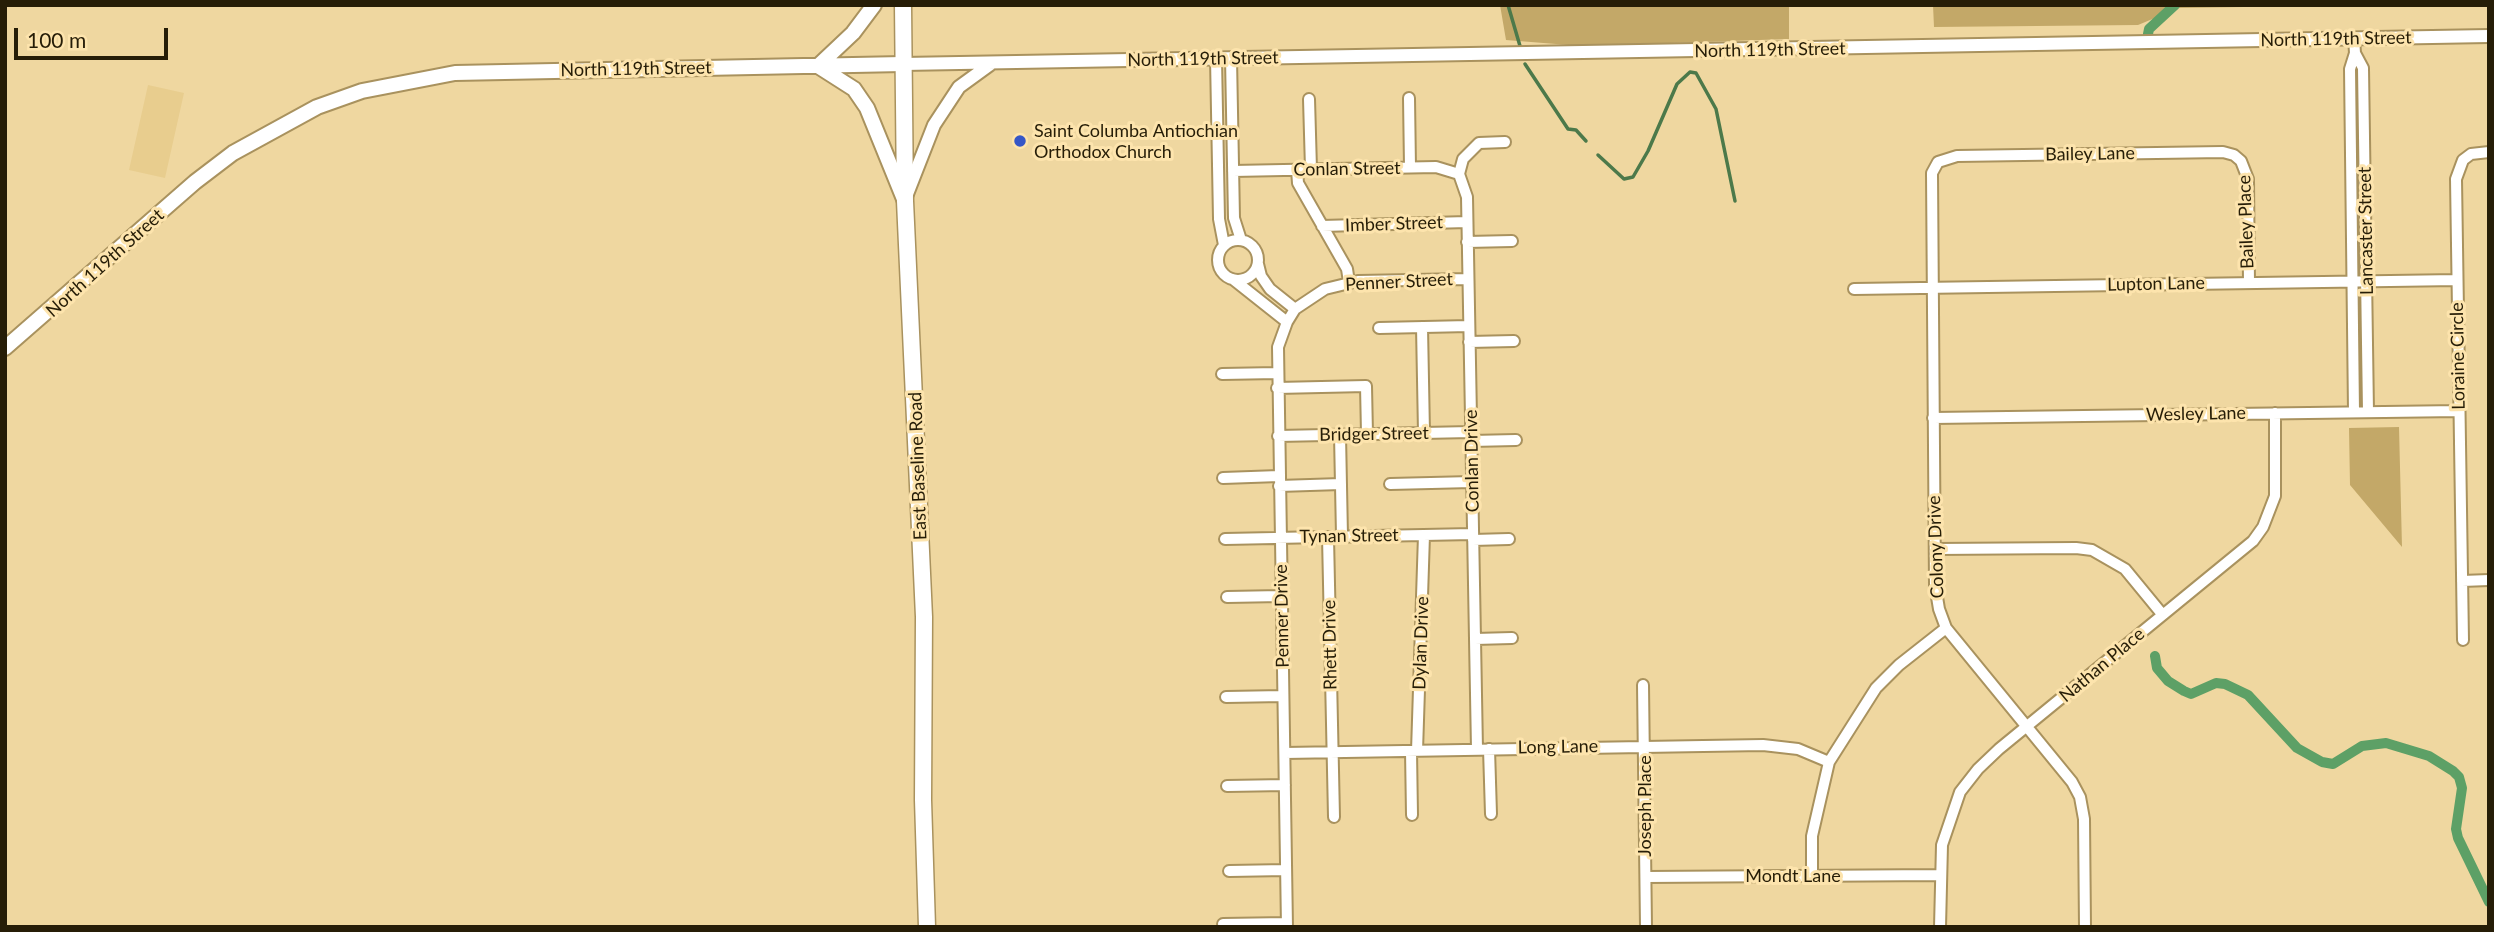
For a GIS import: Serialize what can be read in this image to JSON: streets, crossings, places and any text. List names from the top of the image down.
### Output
{
  "streets": {
    "main road": ["North 119th Street", "East Baseline Road"],
    "street": [
      "Bailey Lane",
      "Conlan Street",
      "Bailey Place",
      "Imber Street",
      "Lancaster Street",
      "Penner Street",
      "Lupton Lane",
      "Loraine Circle",
      "Wesley Lane",
      "Bridger Street",
      "Conlan Drive",
      "Tynan Street",
      "Colony Drive",
      "Penner Drive",
      "Dylan Drive",
      "Rhett Drive",
      "Nathan Place",
      "Long Lane",
      "Joseph Place",
      "Mondt Lane"
    ]
  },
  "crossings": [
    ["North 119th Street", "Lancaster Street"],
    ["North 119th Street", "East Baseline Road"],
    ["Bailey Lane", "Bailey Place"],
    ["Bailey Lane", "Colony Drive"],
    ["Conlan Street", "Conlan Drive"],
    ["Bailey Place", "Lupton Lane"],
    ["Imber Street", "Conlan Drive"],
    ["Lancaster Street", "Lupton Lane"],
    ["Lancaster Street", "Wesley Lane"],
    ["Penner Street", "Conlan Drive"],
    ["Penner Street", "Penner Drive"],
    ["Lupton Lane", "Loraine Circle"],
    ["Lupton Lane", "Colony Drive"],
    ["Loraine Circle", "Wesley Lane"],
    ["Wesley Lane", "Colony Drive"],
    ["Wesley Lane", "Nathan Place"],
    ["Bridger Street", "Conlan Drive"],
    ["Bridger Street", "Penner Drive"],
    ["Conlan Drive", "Tynan Street"],
    ["Conlan Drive", "Long Lane"],
    ["Tynan Street", "Penner Drive"],
    ["Tynan Street", "Dylan Drive"],
    ["Tynan Street", "Rhett Drive"],
    ["Colony Drive", "Nathan Place"],
    ["Penner Drive", "Long Lane"],
    ["Dylan Drive", "Long Lane"],
    ["Rhett Drive", "Long Lane"],
    ["Nathan Place", "Mondt Lane"],
    ["Long Lane", "Joseph Place"],
    ["Joseph Place", "Mondt Lane"]
  ],
  "places": ["Saint Columba Antiochian Orthodox Church"],
  "scale_bar": "100 m"
}
